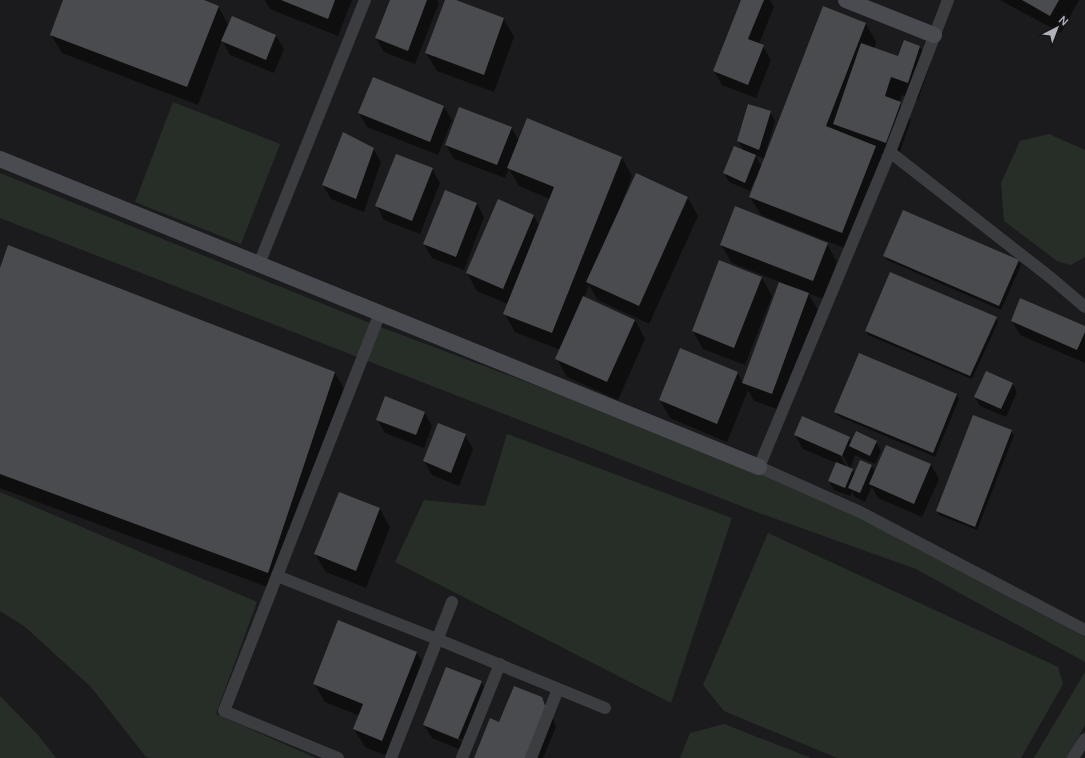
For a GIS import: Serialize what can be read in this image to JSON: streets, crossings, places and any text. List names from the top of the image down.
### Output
{
  "north": "top right"
}
